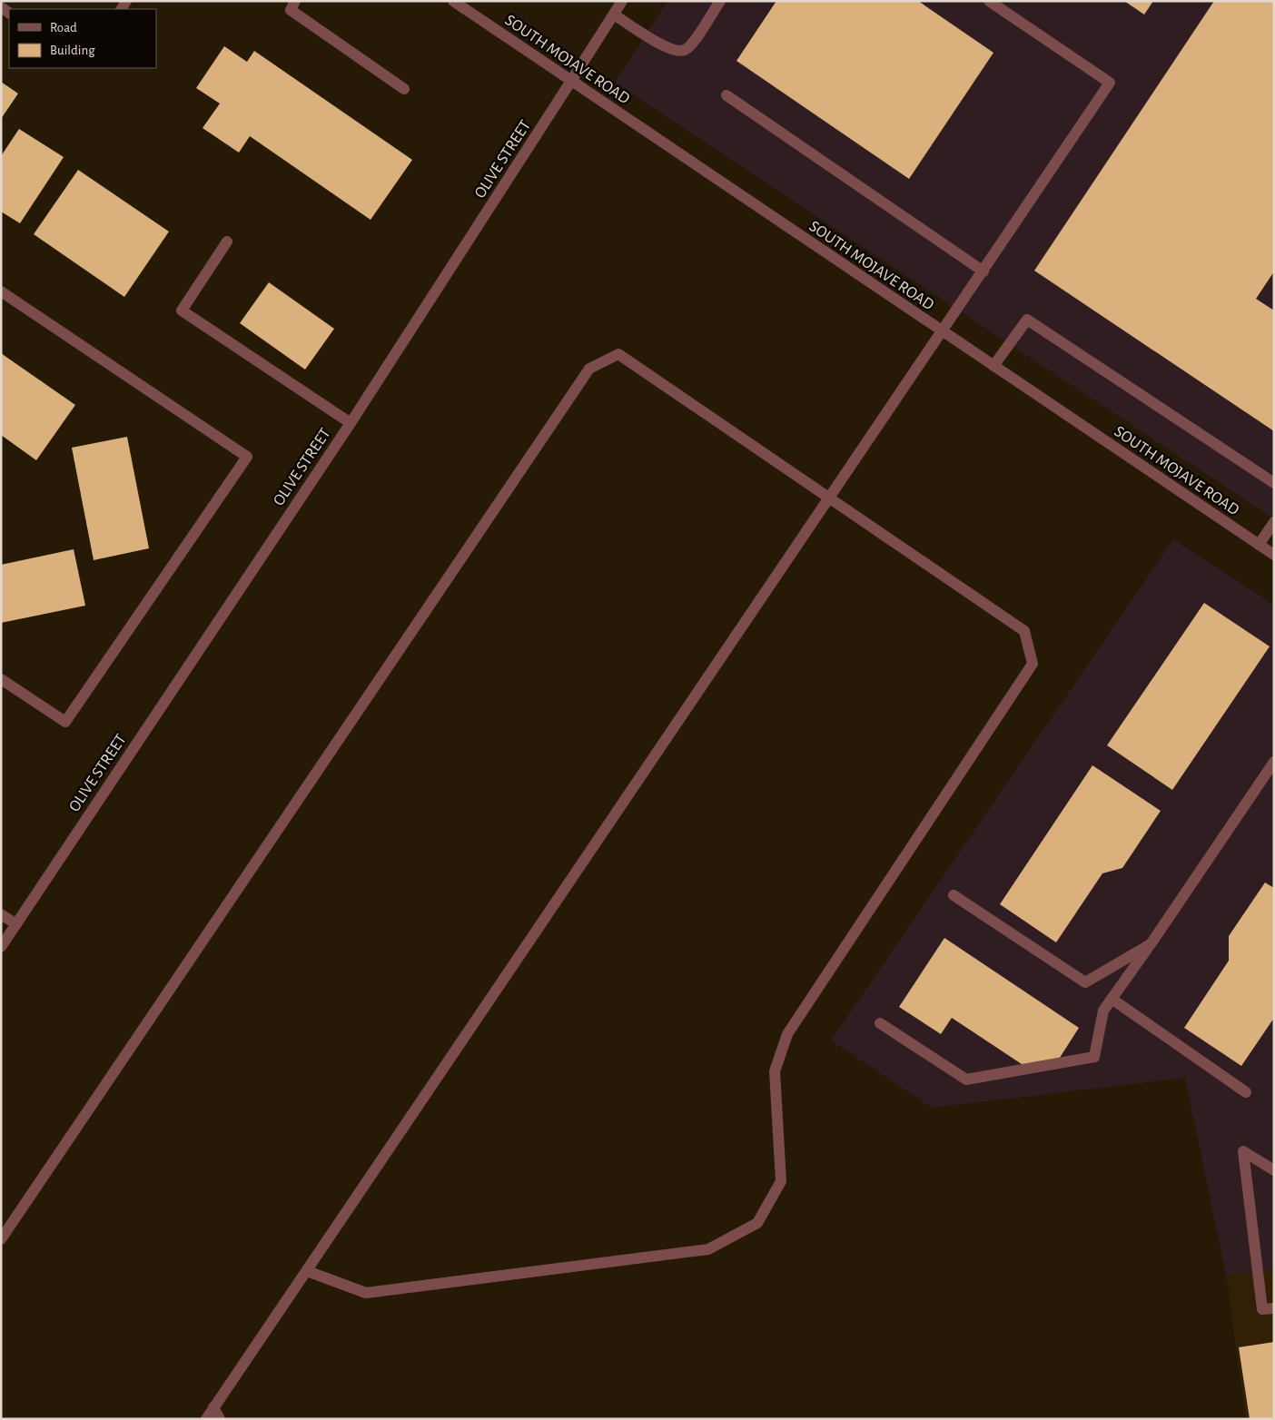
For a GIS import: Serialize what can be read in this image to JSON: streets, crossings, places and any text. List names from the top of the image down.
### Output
{
  "streets": {
    "street": ["SOUTH MOJAVE ROAD", "OLIVE STREET"]
  },
  "crossings": [
    ["SOUTH MOJAVE ROAD", "OLIVE STREET"]
  ],
  "legend": ["Road", "Building"]
}
